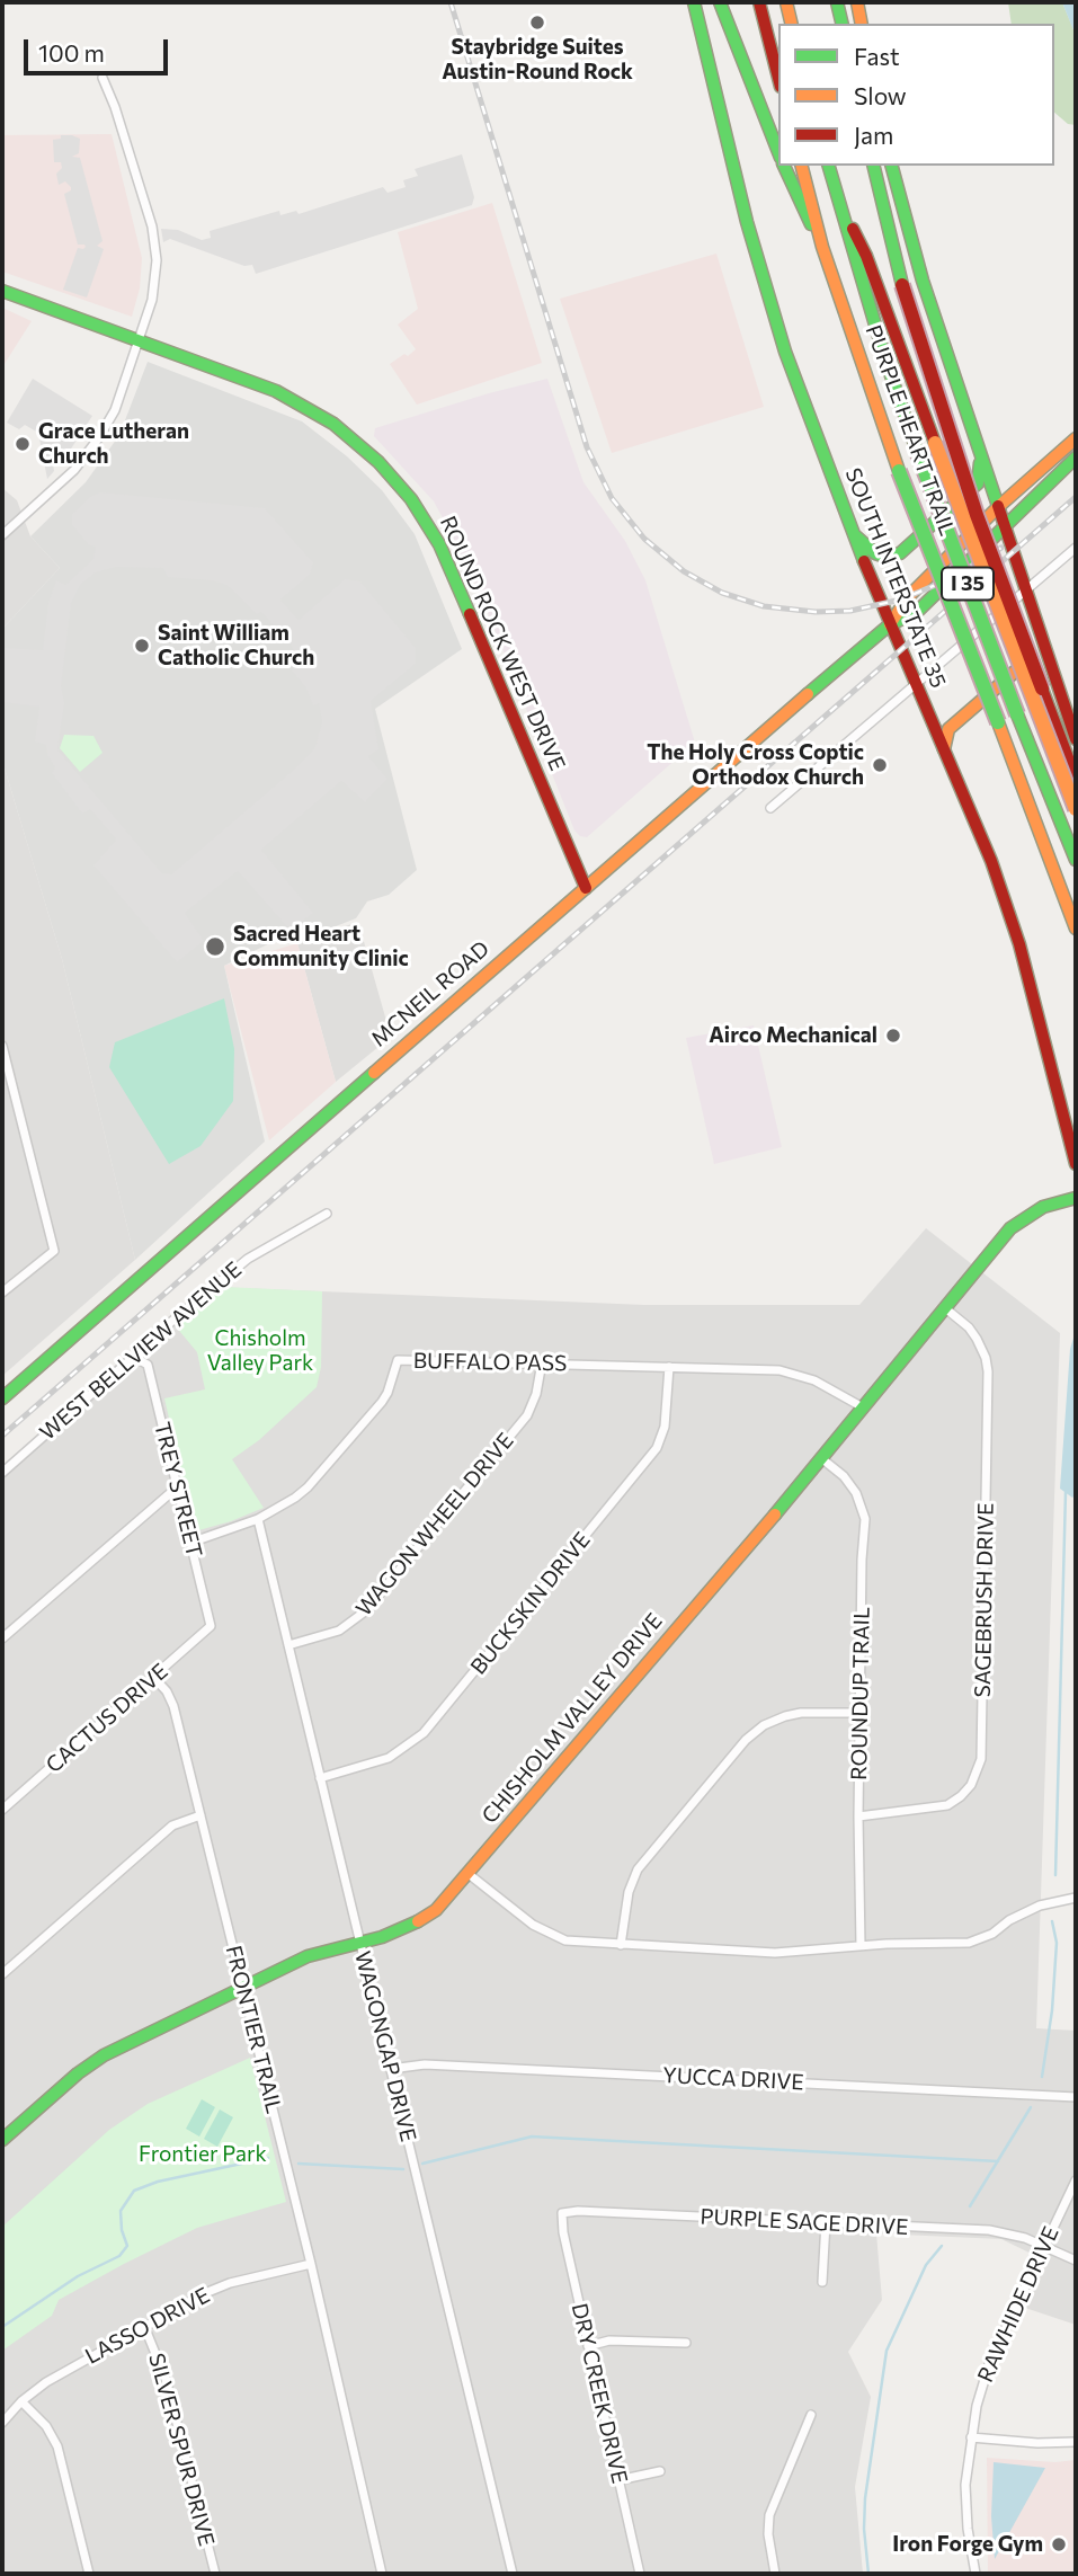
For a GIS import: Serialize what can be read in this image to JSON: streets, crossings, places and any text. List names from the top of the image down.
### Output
{
  "streets": {
    "main road": [
      "PURPLE HEART TRAIL",
      "SOUTH INTERSTATE 35",
      "I 35",
      "ROUND ROCK WEST DRIVE",
      "MCNEIL ROAD",
      "CHISHOLM VALLEY DRIVE"
    ],
    "street": [
      "WEST BELLVIEW AVENUE",
      "BUFFALO PASS",
      "TREY STREET",
      "WAGON WHEEL DRIVE",
      "SAGEBRUSH DRIVE",
      "BUCKSKIN DRIVE",
      "ROUNDUP TRAIL",
      "CACTUS DRIVE",
      "FRONTIER TRAIL",
      "WAGONGAP DRIVE",
      "YUCCA DRIVE",
      "PURPLE SAGE DRIVE",
      "RAWHIDE DRIVE",
      "LASSO DRIVE",
      "DRY CREEK DRIVE",
      "SILVER SPUR DRIVE"
    ]
  },
  "crossings": [
    ["SOUTH INTERSTATE 35", "MCNEIL ROAD"],
    ["ROUND ROCK WEST DRIVE", "MCNEIL ROAD"],
    ["WEST BELLVIEW AVENUE", "TREY STREET"],
    ["BUFFALO PASS", "TREY STREET"],
    ["BUFFALO PASS", "WAGON WHEEL DRIVE"],
    ["BUFFALO PASS", "BUCKSKIN DRIVE"],
    ["BUFFALO PASS", "CHISHOLM VALLEY DRIVE"],
    ["BUFFALO PASS", "WAGONGAP DRIVE"],
    ["TREY STREET", "CACTUS DRIVE"],
    ["WAGON WHEEL DRIVE", "WAGONGAP DRIVE"],
    ["SAGEBRUSH DRIVE", "ROUNDUP TRAIL"],
    ["SAGEBRUSH DRIVE", "CHISHOLM VALLEY DRIVE"],
    ["BUCKSKIN DRIVE", "WAGONGAP DRIVE"],
    ["ROUNDUP TRAIL", "CHISHOLM VALLEY DRIVE"],
    ["CACTUS DRIVE", "FRONTIER TRAIL"],
    ["CHISHOLM VALLEY DRIVE", "FRONTIER TRAIL"],
    ["CHISHOLM VALLEY DRIVE", "WAGONGAP DRIVE"],
    ["FRONTIER TRAIL", "LASSO DRIVE"],
    ["WAGONGAP DRIVE", "YUCCA DRIVE"],
    ["PURPLE SAGE DRIVE", "RAWHIDE DRIVE"],
    ["PURPLE SAGE DRIVE", "DRY CREEK DRIVE"],
    ["LASSO DRIVE", "SILVER SPUR DRIVE"]
  ],
  "parks": ["Chisholm Valley Park", "Frontier Park"],
  "places": [
    "Staybridge Suites Austin-Round Rock",
    "Grace Lutheran Church",
    "Saint William Catholic Church",
    "The Holy Cross Coptic Orthodox Church",
    "Sacred Heart Community Clinic",
    "Airco Mechanical",
    "Iron Forge Gym"
  ],
  "legend": ["Fast", "Slow", "Jam"],
  "scale_bar": "100 m"
}
